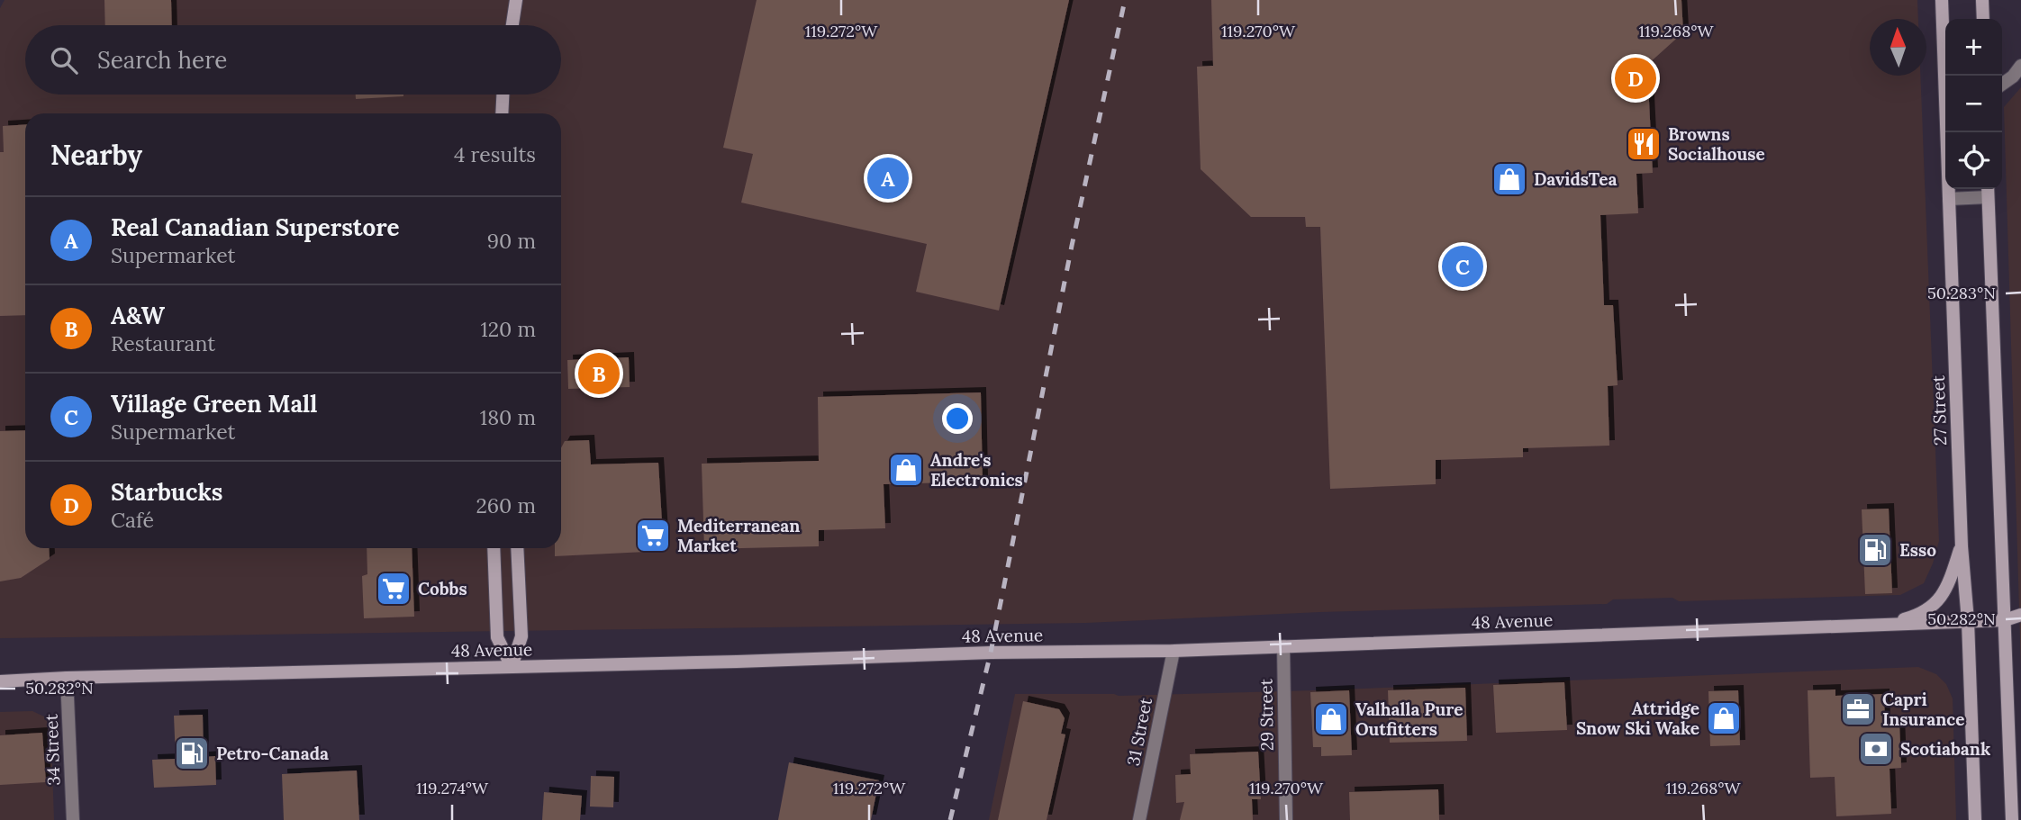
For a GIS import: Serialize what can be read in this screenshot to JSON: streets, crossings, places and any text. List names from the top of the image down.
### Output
{
  "streets": {
    "main road": ["27 Street", "48 Avenue"],
    "street": ["29 Street", "31 Street", "34 Street"]
  },
  "crossings": [
    ["27 Street", "48 Avenue"],
    ["48 Avenue", "29 Street"],
    ["48 Avenue", "31 Street"],
    ["48 Avenue", "34 Street"]
  ],
  "places": {
    "restaurant": ["Browns Socialhouse"],
    "shop": [
      "DavidsTea",
      "Andre's Electronics",
      "Attridge Snow Ski Wake",
      "Valhalla Pure Outfitters"
    ],
    "supermarket": ["Mediterranean Market", "Cobbs"],
    "fuel station": ["Esso", "Petro-Canada"],
    "office": ["Capri Insurance"],
    "bank": ["Scotiabank"]
  },
  "north": "top",
  "page": {
    "map_buttons": ["+", "−"],
    "search": "Search here",
    "pins": [
      "D",
      "A",
      "C",
      "B"
    ],
    "heading": ["Nearby", "4 results"],
    "list": [
      {
        "mark": "A",
        "name": "Real Canadian Superstore",
        "note": "Supermarket",
        "value": "90 m"
      },
      {
        "mark": "B",
        "name": "A&W",
        "note": "Restaurant",
        "value": "120 m"
      },
      {
        "mark": "C",
        "name": "Village Green Mall",
        "note": "Supermarket",
        "value": "180 m"
      },
      {
        "mark": "D",
        "name": "Starbucks",
        "note": "Café",
        "value": "260 m"
      }
    ]
  },
  "coordinates": [
    "119.272°W",
    "119.270°W",
    "119.268°W",
    "50.283°N",
    "50.282°N",
    "119.274°W"
  ]
}
